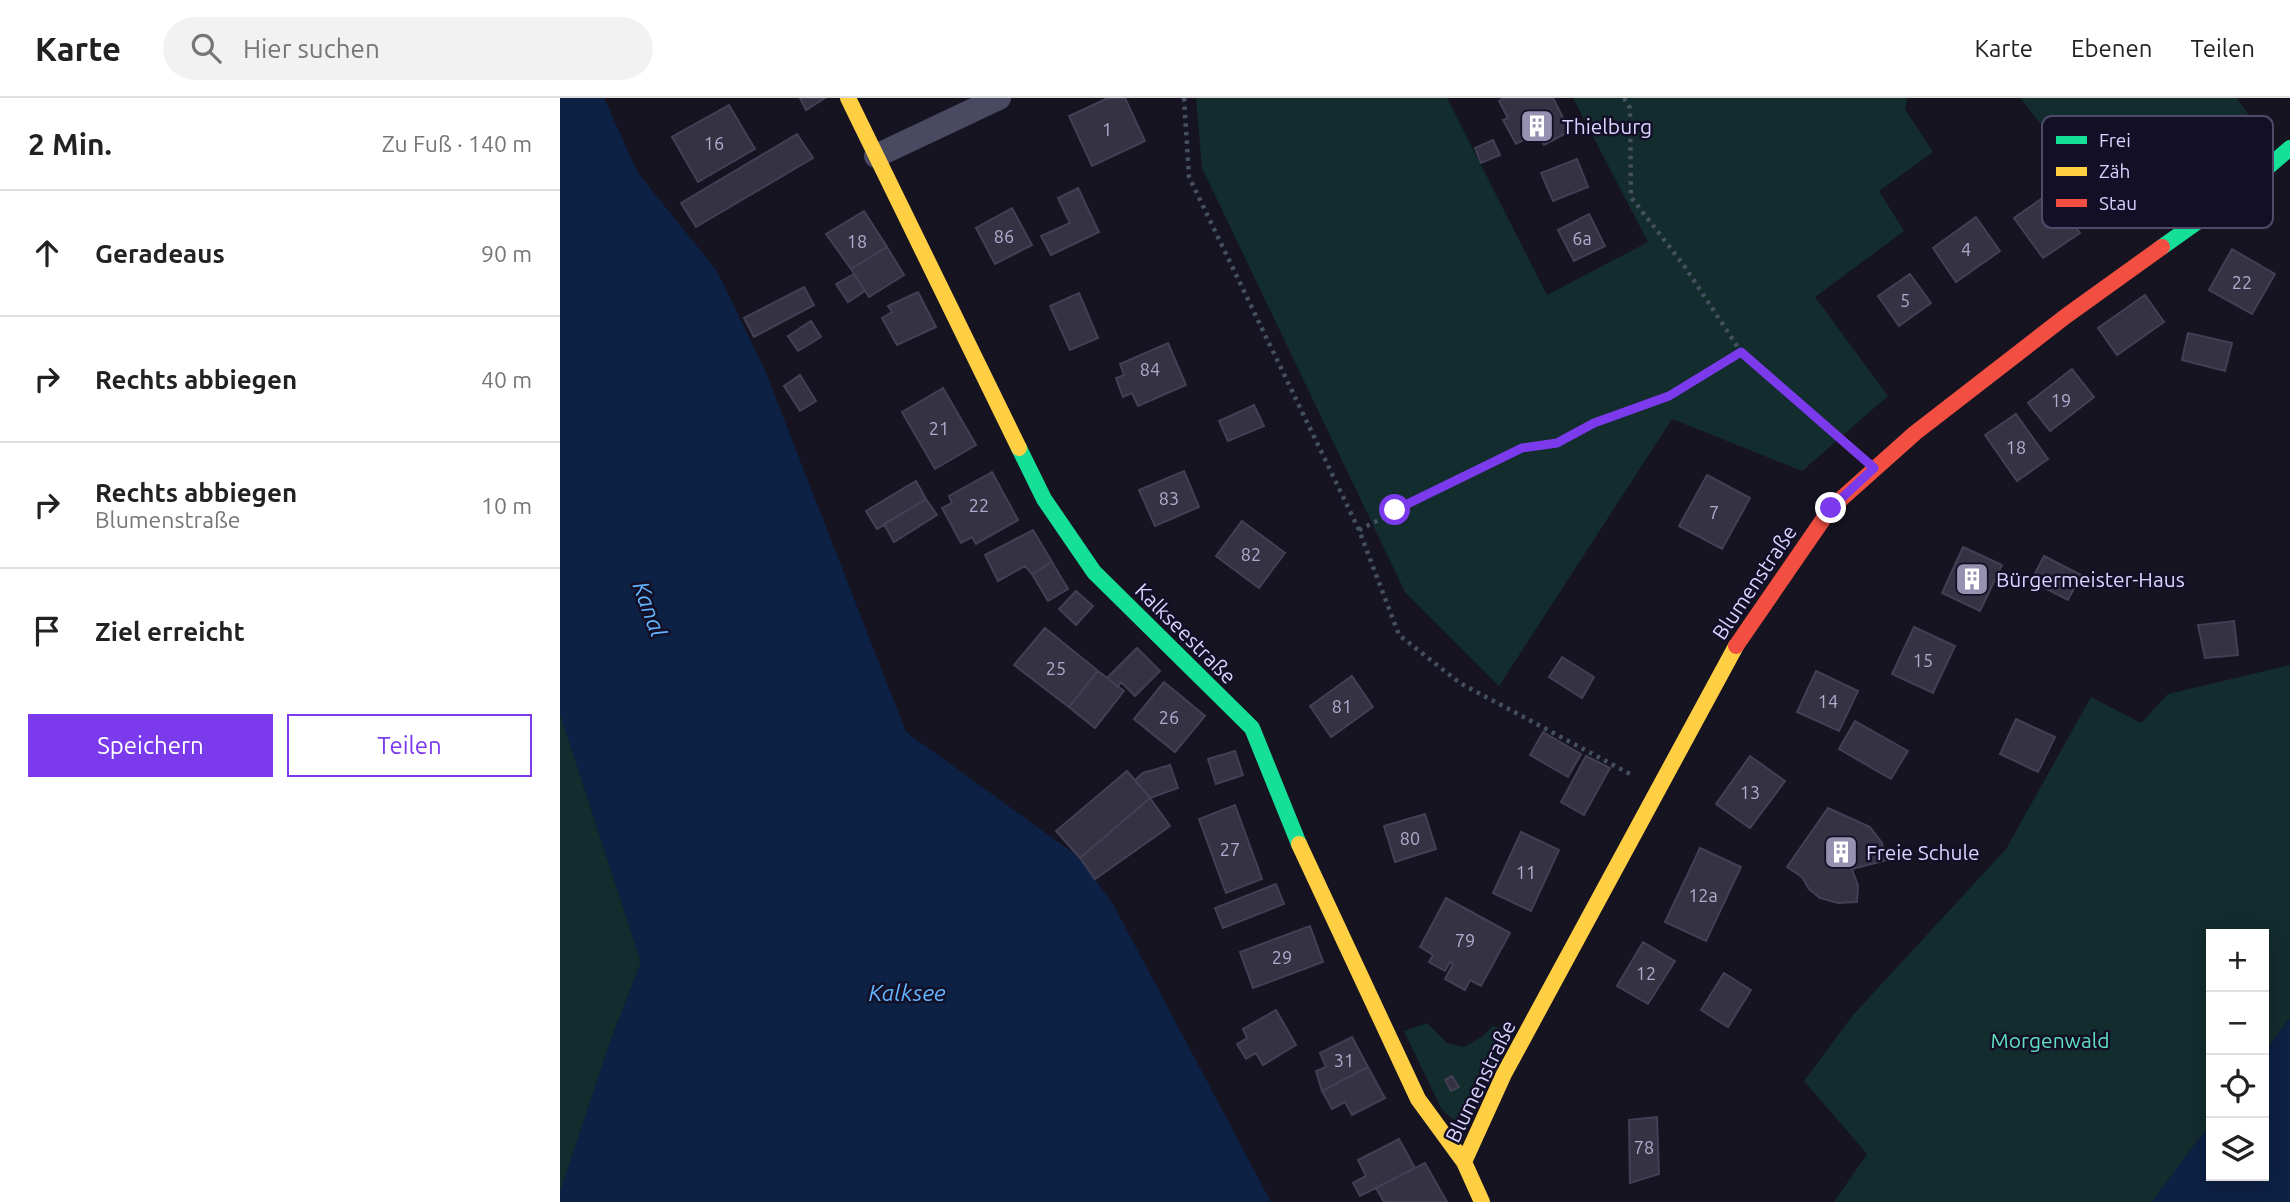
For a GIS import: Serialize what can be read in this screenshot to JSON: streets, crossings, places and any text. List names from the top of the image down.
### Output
{
  "streets": {
    "street": ["Blumenstraße", "Kalkseestraße"]
  },
  "crossings": [
    ["Blumenstraße", "Kalkseestraße"]
  ],
  "water": ["Kanal", "Kalksee"],
  "parks": ["Morgenwald"],
  "places": {
    "building": ["Thielburg", "Bürgermeister-Haus", "Freie Schule"]
  },
  "house_numbers": [
    "1",
    "16",
    "86",
    "6a",
    "18",
    "4",
    "22",
    "5",
    "84",
    "19",
    "21",
    "18",
    "83",
    "22",
    "7",
    "82",
    "15",
    "25",
    "14",
    "81",
    "26",
    "13",
    "80",
    "27",
    "11",
    "12a",
    "79",
    "29",
    "12",
    "31",
    "78"
  ],
  "legend": ["Frei", "Zäh", "Stau"],
  "page": {
    "header": "Karte",
    "search": "Hier suchen",
    "nav": ["Karte", "Ebenen", "Teilen"],
    "heading": ["2 Min.", "Zu Fuß · 140 m"],
    "list": [
      ["Geradeaus", "90 m"],
      ["Rechts abbiegen", "40 m"],
      ["Rechts abbiegen", "Blumenstraße", "10 m"],
      "Ziel erreicht"
    ],
    "buttons": ["Speichern", "Teilen"],
    "map_buttons": ["+", "−"]
  }
}
